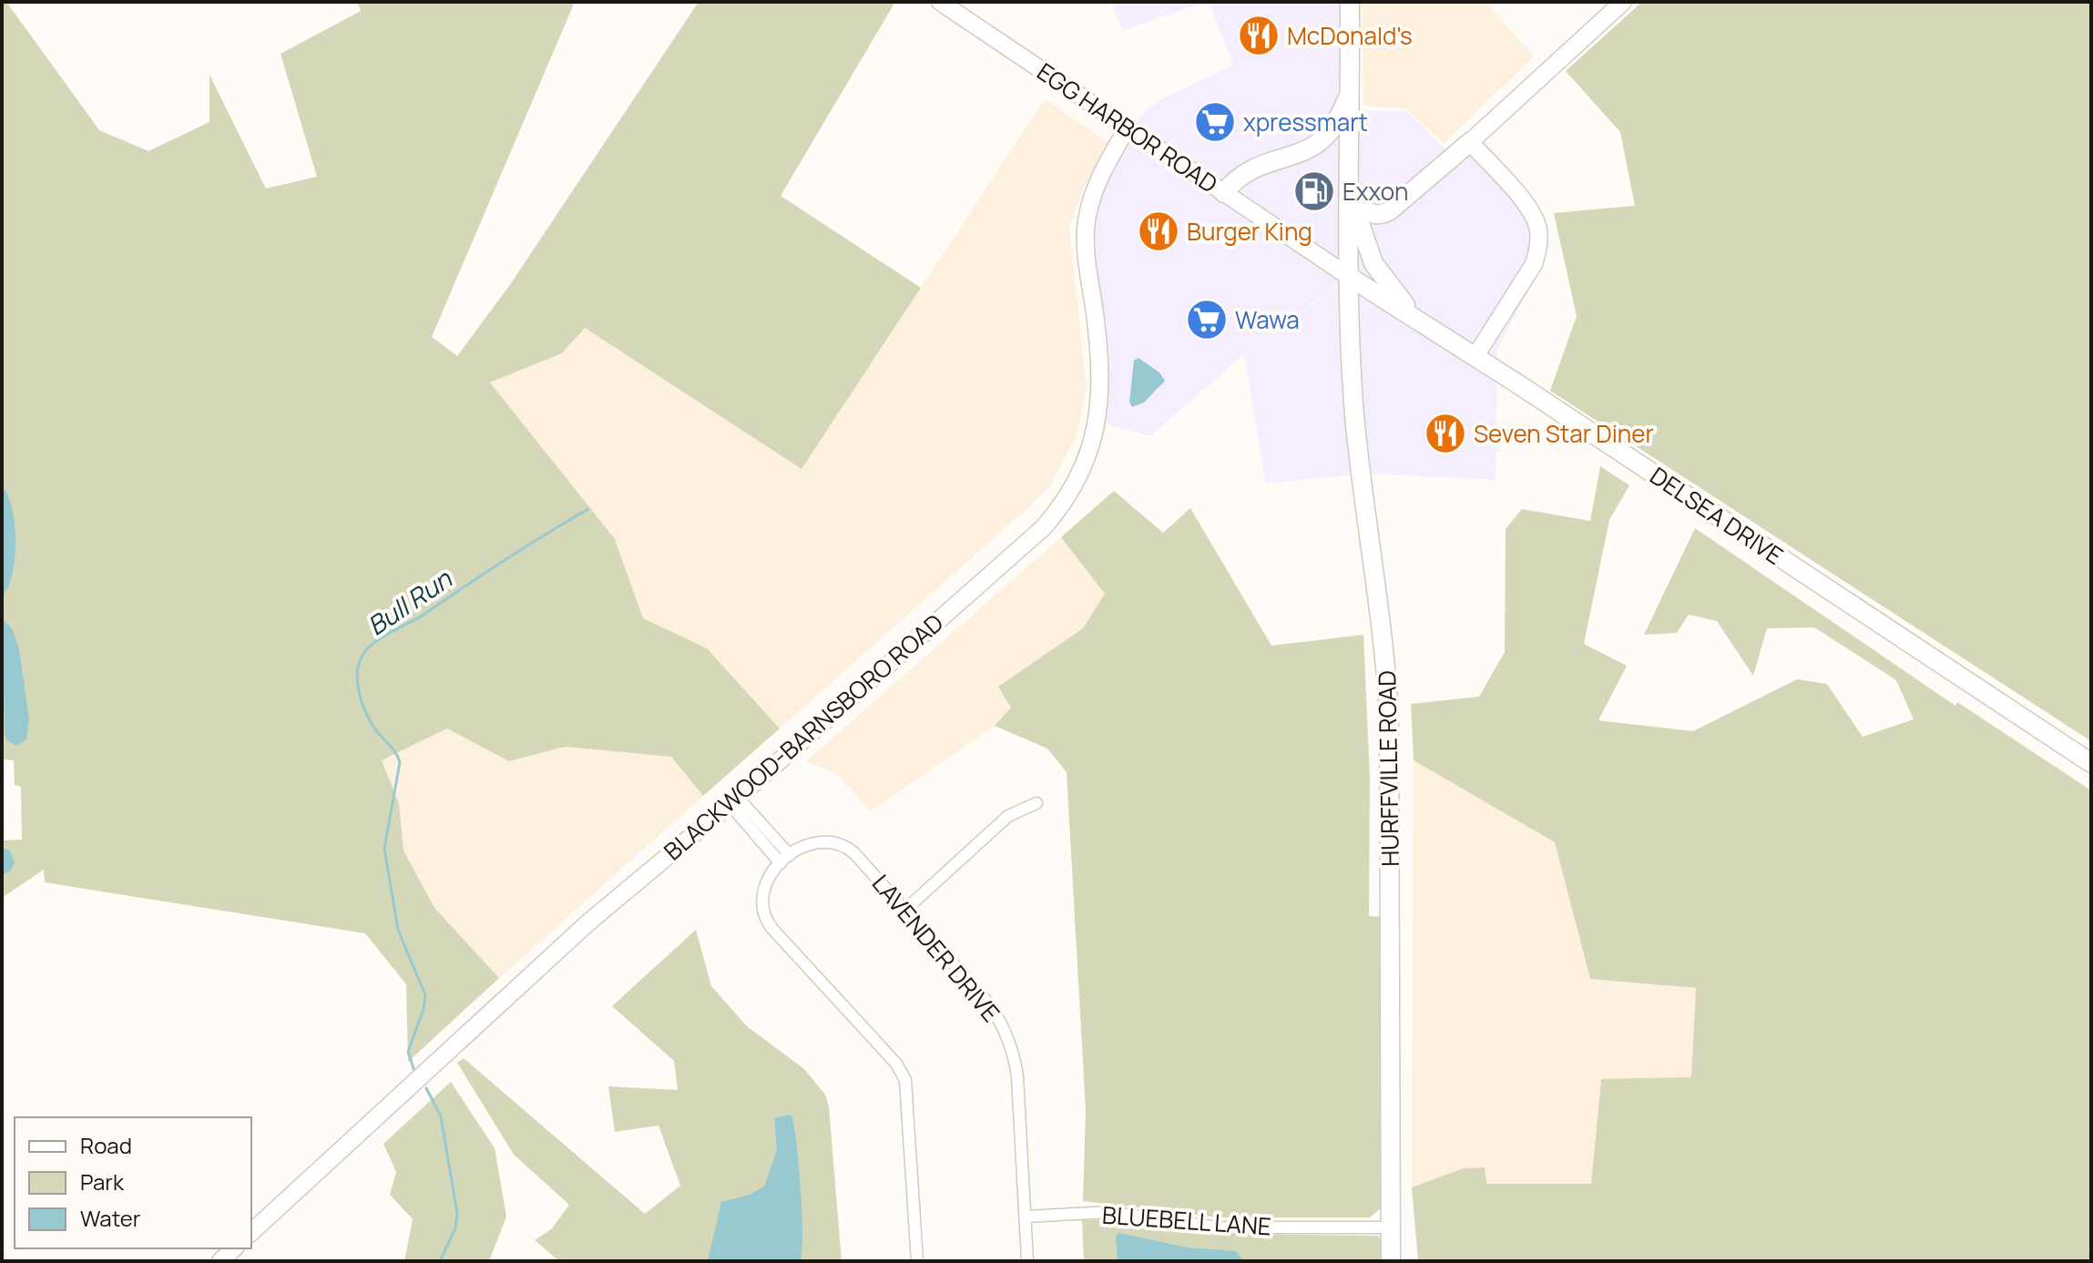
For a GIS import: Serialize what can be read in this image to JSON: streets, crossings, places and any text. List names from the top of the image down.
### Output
{
  "streets": {
    "main road": [
      "EGG HARBOR ROAD",
      "DELSEA DRIVE",
      "BLACKWOOD-BARNSBORO ROAD",
      "HURFFVILLE ROAD"
    ],
    "street": ["LAVENDER DRIVE", "BLUEBELL LANE"]
  },
  "crossings": [
    ["EGG HARBOR ROAD", "DELSEA DRIVE"],
    ["EGG HARBOR ROAD", "BLACKWOOD-BARNSBORO ROAD"],
    ["EGG HARBOR ROAD", "HURFFVILLE ROAD"],
    ["DELSEA DRIVE", "HURFFVILLE ROAD"],
    ["HURFFVILLE ROAD", "BLUEBELL LANE"],
    ["LAVENDER DRIVE", "BLUEBELL LANE"]
  ],
  "water": ["Bull Run"],
  "places": {
    "restaurant": ["McDonald's", "Burger King", "Seven Star Diner"],
    "supermarket": ["xpressmart", "Wawa"],
    "fuel station": ["Exxon"]
  },
  "legend": ["Road", "Park", "Water"]
}
